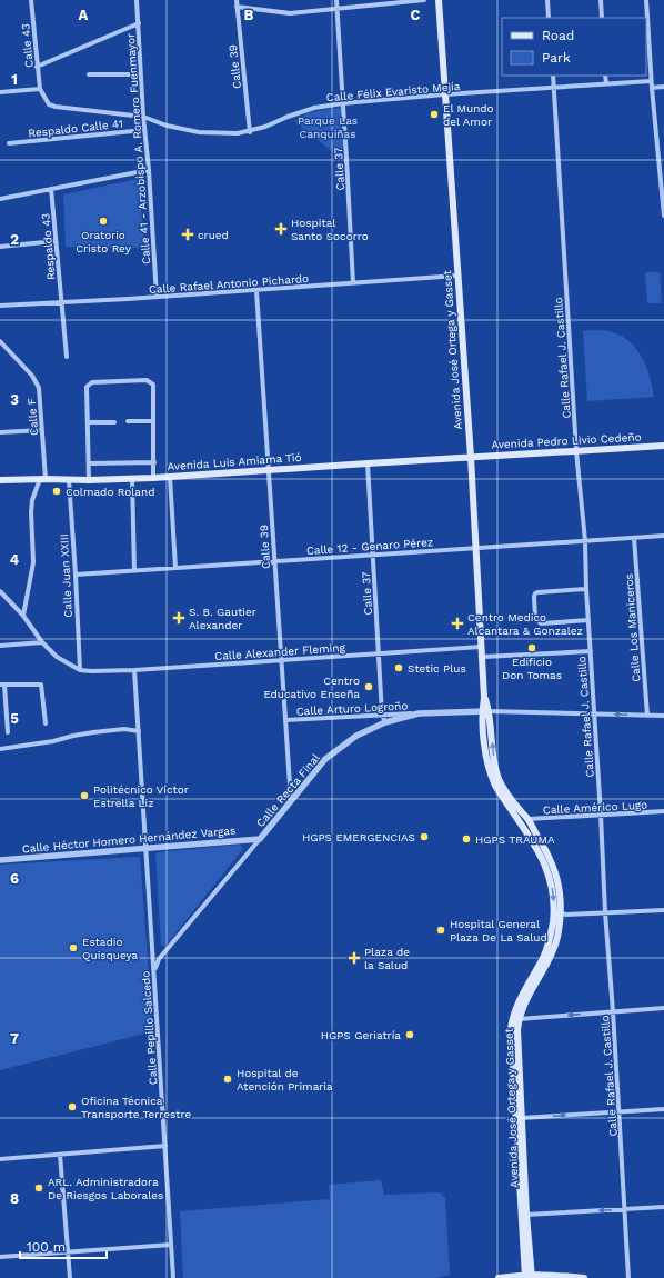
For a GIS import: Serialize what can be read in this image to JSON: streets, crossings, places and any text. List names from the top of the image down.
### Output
{
  "streets": {
    "main road": ["Avenida José Ortega y Gasset", "Avenida Pedro Livio Cedeño", "Avenida Luis Amiama Tió"],
    "street": [
      "Calle 43",
      "Calle 39",
      "Calle Félix Evaristo Mejía",
      "Respaldo Calle 41",
      "Calle 41 - Arzobispo A. Romero Fuenmayor",
      "Calle 37",
      "Respaldo 43",
      "Calle Rafael Antonio Pichardo",
      "Calle Rafael J. Castillo",
      "Calle F",
      "Calle 12 - Genaro Pérez",
      "Calle Juan XXIII",
      "Calle Los Maniceros",
      "Calle Alexander Fleming",
      "Calle Arturo Logroño",
      "Calle Recta Final",
      "Calle Américo Lugo",
      "Calle Héctor Homero Hernández Vargas",
      "Calle Pepillo Salcedo"
    ]
  },
  "crossings": [
    ["Calle 39", "Calle Félix Evaristo Mejía"],
    ["Calle 39", "Calle Rafael Antonio Pichardo"],
    ["Calle 39", "Avenida Luis Amiama Tió"],
    ["Calle 39", "Calle 12 - Genaro Pérez"],
    ["Calle 39", "Calle Alexander Fleming"],
    ["Calle 39", "Calle Arturo Logroño"],
    ["Calle 39", "Calle Recta Final"],
    ["Calle Félix Evaristo Mejía", "Calle 41 - Arzobispo A. Romero Fuenmayor"],
    ["Calle Félix Evaristo Mejía", "Calle 37"],
    ["Calle Félix Evaristo Mejía", "Avenida José Ortega y Gasset"],
    ["Calle Félix Evaristo Mejía", "Calle Rafael J. Castillo"],
    ["Respaldo Calle 41", "Calle 41 - Arzobispo A. Romero Fuenmayor"],
    ["Calle 41 - Arzobispo A. Romero Fuenmayor", "Calle Rafael Antonio Pichardo"],
    ["Calle 37", "Calle Rafael Antonio Pichardo"],
    ["Calle 37", "Avenida Luis Amiama Tió"],
    ["Calle 37", "Calle 12 - Genaro Pérez"],
    ["Calle 37", "Calle Alexander Fleming"],
    ["Calle 37", "Calle Arturo Logroño"],
    ["Calle 37", "Calle Recta Final"],
    ["Respaldo 43", "Calle Rafael Antonio Pichardo"],
    ["Calle Rafael Antonio Pichardo", "Avenida José Ortega y Gasset"],
    ["Avenida José Ortega y Gasset", "Avenida Pedro Livio Cedeño"],
    ["Avenida José Ortega y Gasset", "Avenida Luis Amiama Tió"],
    ["Avenida José Ortega y Gasset", "Calle 12 - Genaro Pérez"],
    ["Avenida José Ortega y Gasset", "Calle Alexander Fleming"],
    ["Avenida José Ortega y Gasset", "Calle Recta Final"],
    ["Avenida José Ortega y Gasset", "Calle Américo Lugo"],
    ["Calle Rafael J. Castillo", "Avenida Pedro Livio Cedeño"],
    ["Calle Rafael J. Castillo", "Calle 12 - Genaro Pérez"],
    ["Calle Rafael J. Castillo", "Calle Américo Lugo"],
    ["Calle F", "Avenida Luis Amiama Tió"],
    ["Avenida Pedro Livio Cedeño", "Avenida Luis Amiama Tió"],
    ["Avenida Luis Amiama Tió", "Calle Juan XXIII"],
    ["Calle 12 - Genaro Pérez", "Calle Juan XXIII"],
    ["Calle 12 - Genaro Pérez", "Calle Los Maniceros"],
    ["Calle Juan XXIII", "Calle Alexander Fleming"],
    ["Calle Alexander Fleming", "Calle Pepillo Salcedo"],
    ["Calle Arturo Logroño", "Calle Recta Final"],
    ["Calle Recta Final", "Calle Héctor Homero Hernández Vargas"],
    ["Calle Recta Final", "Calle Pepillo Salcedo"],
    ["Calle Héctor Homero Hernández Vargas", "Calle Pepillo Salcedo"]
  ],
  "parks": ["Parque Las Canquiñas"],
  "places": {
    "other": [
      "El Mundo del Amor",
      "Oratorio Cristo Rey",
      "Colmado Roland",
      "Edificio Don Tomas",
      "Stetic Plus",
      "Centro Educativo Enseña",
      "Politécnico Víctor Estrella Liz",
      "HGPS EMERGENCIAS",
      "HGPS TRAUMA",
      "Hospital General Plaza De La Salud",
      "Estadio Quisqueya",
      "HGPS Geriatría",
      "Hospital de Atención Primaria",
      "Oficina Técnica Transporte Terrestre",
      "ARL. Administradora De Riesgos Laborales"
    ],
    "health": [
      "Hospital Santo Socorro",
      "crued",
      "S. B. Gautier Alexander",
      "Centro Medico Alcantara & Gonzalez",
      "Plaza de la Salud"
    ]
  },
  "legend": ["Road", "Park"],
  "scale_bar": "100 m",
  "grid": {
    "columns": ["A", "B", "C"],
    "rows": [
      "1",
      "2",
      "3",
      "4",
      "5",
      "6",
      "7",
      "8"
    ]
  }
}
